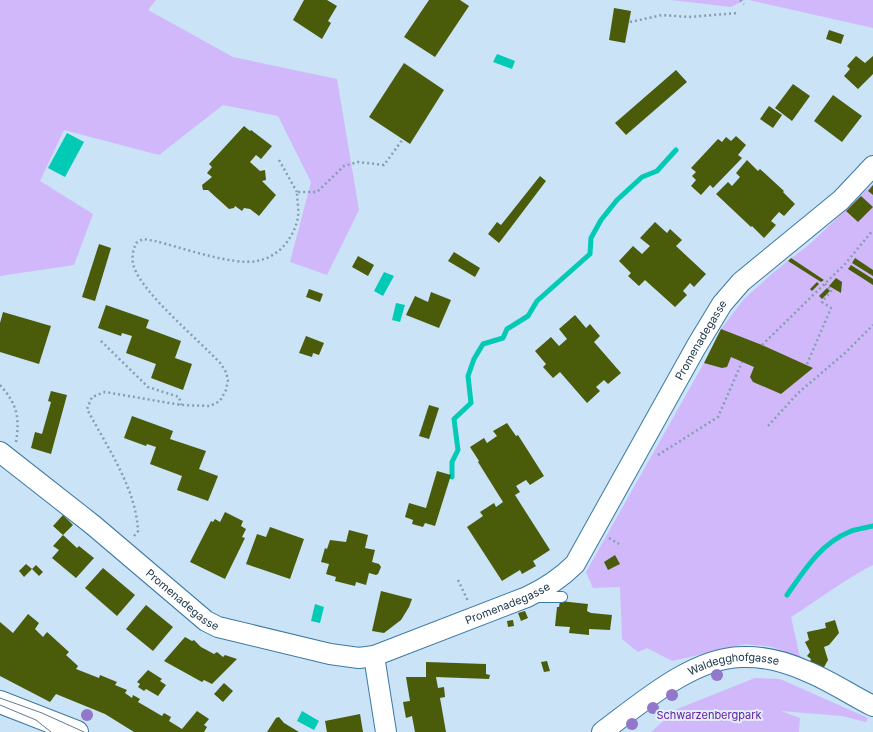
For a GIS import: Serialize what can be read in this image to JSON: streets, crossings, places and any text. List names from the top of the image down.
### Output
{
  "streets": {
    "street": ["Promenadegasse", "Waldegghofgasse"]
  },
  "parks": ["Schwarzenbergpark"]
}
